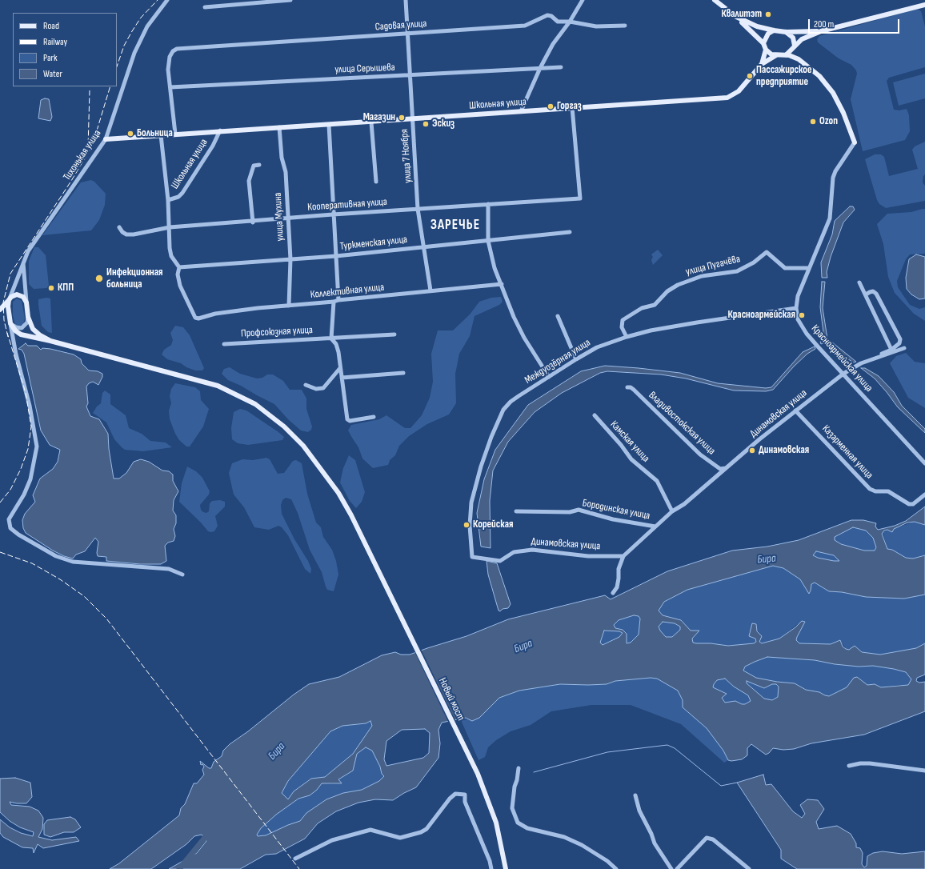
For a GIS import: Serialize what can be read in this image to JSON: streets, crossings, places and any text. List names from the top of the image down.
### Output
{
  "streets": {
    "main road": ["Школьная улица", "Новый мост"],
    "street": [
      "Садовая улица",
      "улица Серышева",
      "Тихонькая улица",
      "улица 7 Ноября",
      "Кооперативная улица",
      "улица Мухина",
      "Туркменская улица",
      "улица Пугачёва",
      "Коллективная улица",
      "Профсоюзная улица",
      "Красноармейская улица",
      "Междуозёрная улица",
      "Динамовская улица",
      "Владивостокская улица",
      "Камская улица",
      "Казарменная улица",
      "Бородинская улица"
    ]
  },
  "crossings": [
    ["Садовая улица", "улица Серышева"],
    ["Садовая улица", "улица 7 Ноября"],
    ["улица Серышева", "улица 7 Ноября"],
    ["Школьная улица", "Тихонькая улица"],
    ["Школьная улица", "улица 7 Ноября"],
    ["Школьная улица", "Кооперативная улица"],
    ["Школьная улица", "улица Мухина"],
    ["Школьная улица", "Туркменская улица"],
    ["Школьная улица", "Коллективная улица"],
    ["улица 7 Ноября", "Кооперативная улица"],
    ["улица 7 Ноября", "Туркменская улица"],
    ["улица 7 Ноября", "Коллективная улица"],
    ["Кооперативная улица", "улица Мухина"],
    ["улица Мухина", "Туркменская улица"],
    ["улица Мухина", "Коллективная улица"],
    ["Туркменская улица", "Коллективная улица"],
    ["улица Пугачёва", "Междуозёрная улица"],
    ["Красноармейская улица", "Междуозёрная улица"],
    ["Красноармейская улица", "Динамовская улица"],
    ["Междуозёрная улица", "Динамовская улица"],
    ["Динамовская улица", "Владивостокская улица"],
    ["Динамовская улица", "Камская улица"],
    ["Динамовская улица", "Казарменная улица"],
    ["Динамовская улица", "Бородинская улица"]
  ],
  "districts": ["ЗАРЕЧЬЕ"],
  "water": ["Бира"],
  "places": [
    "Квалитэт",
    "Пассажирское предприятие",
    "Горгаз",
    "Магазин",
    "Ozon",
    "Эскиз",
    "Больница",
    "Инфекционная больница",
    "КПП",
    "Красноармейская",
    "Динамовская",
    "Корейская"
  ],
  "legend": [
    "Road",
    "Railway",
    "Park",
    "Water"
  ],
  "scale_bar": "200 m"
}
